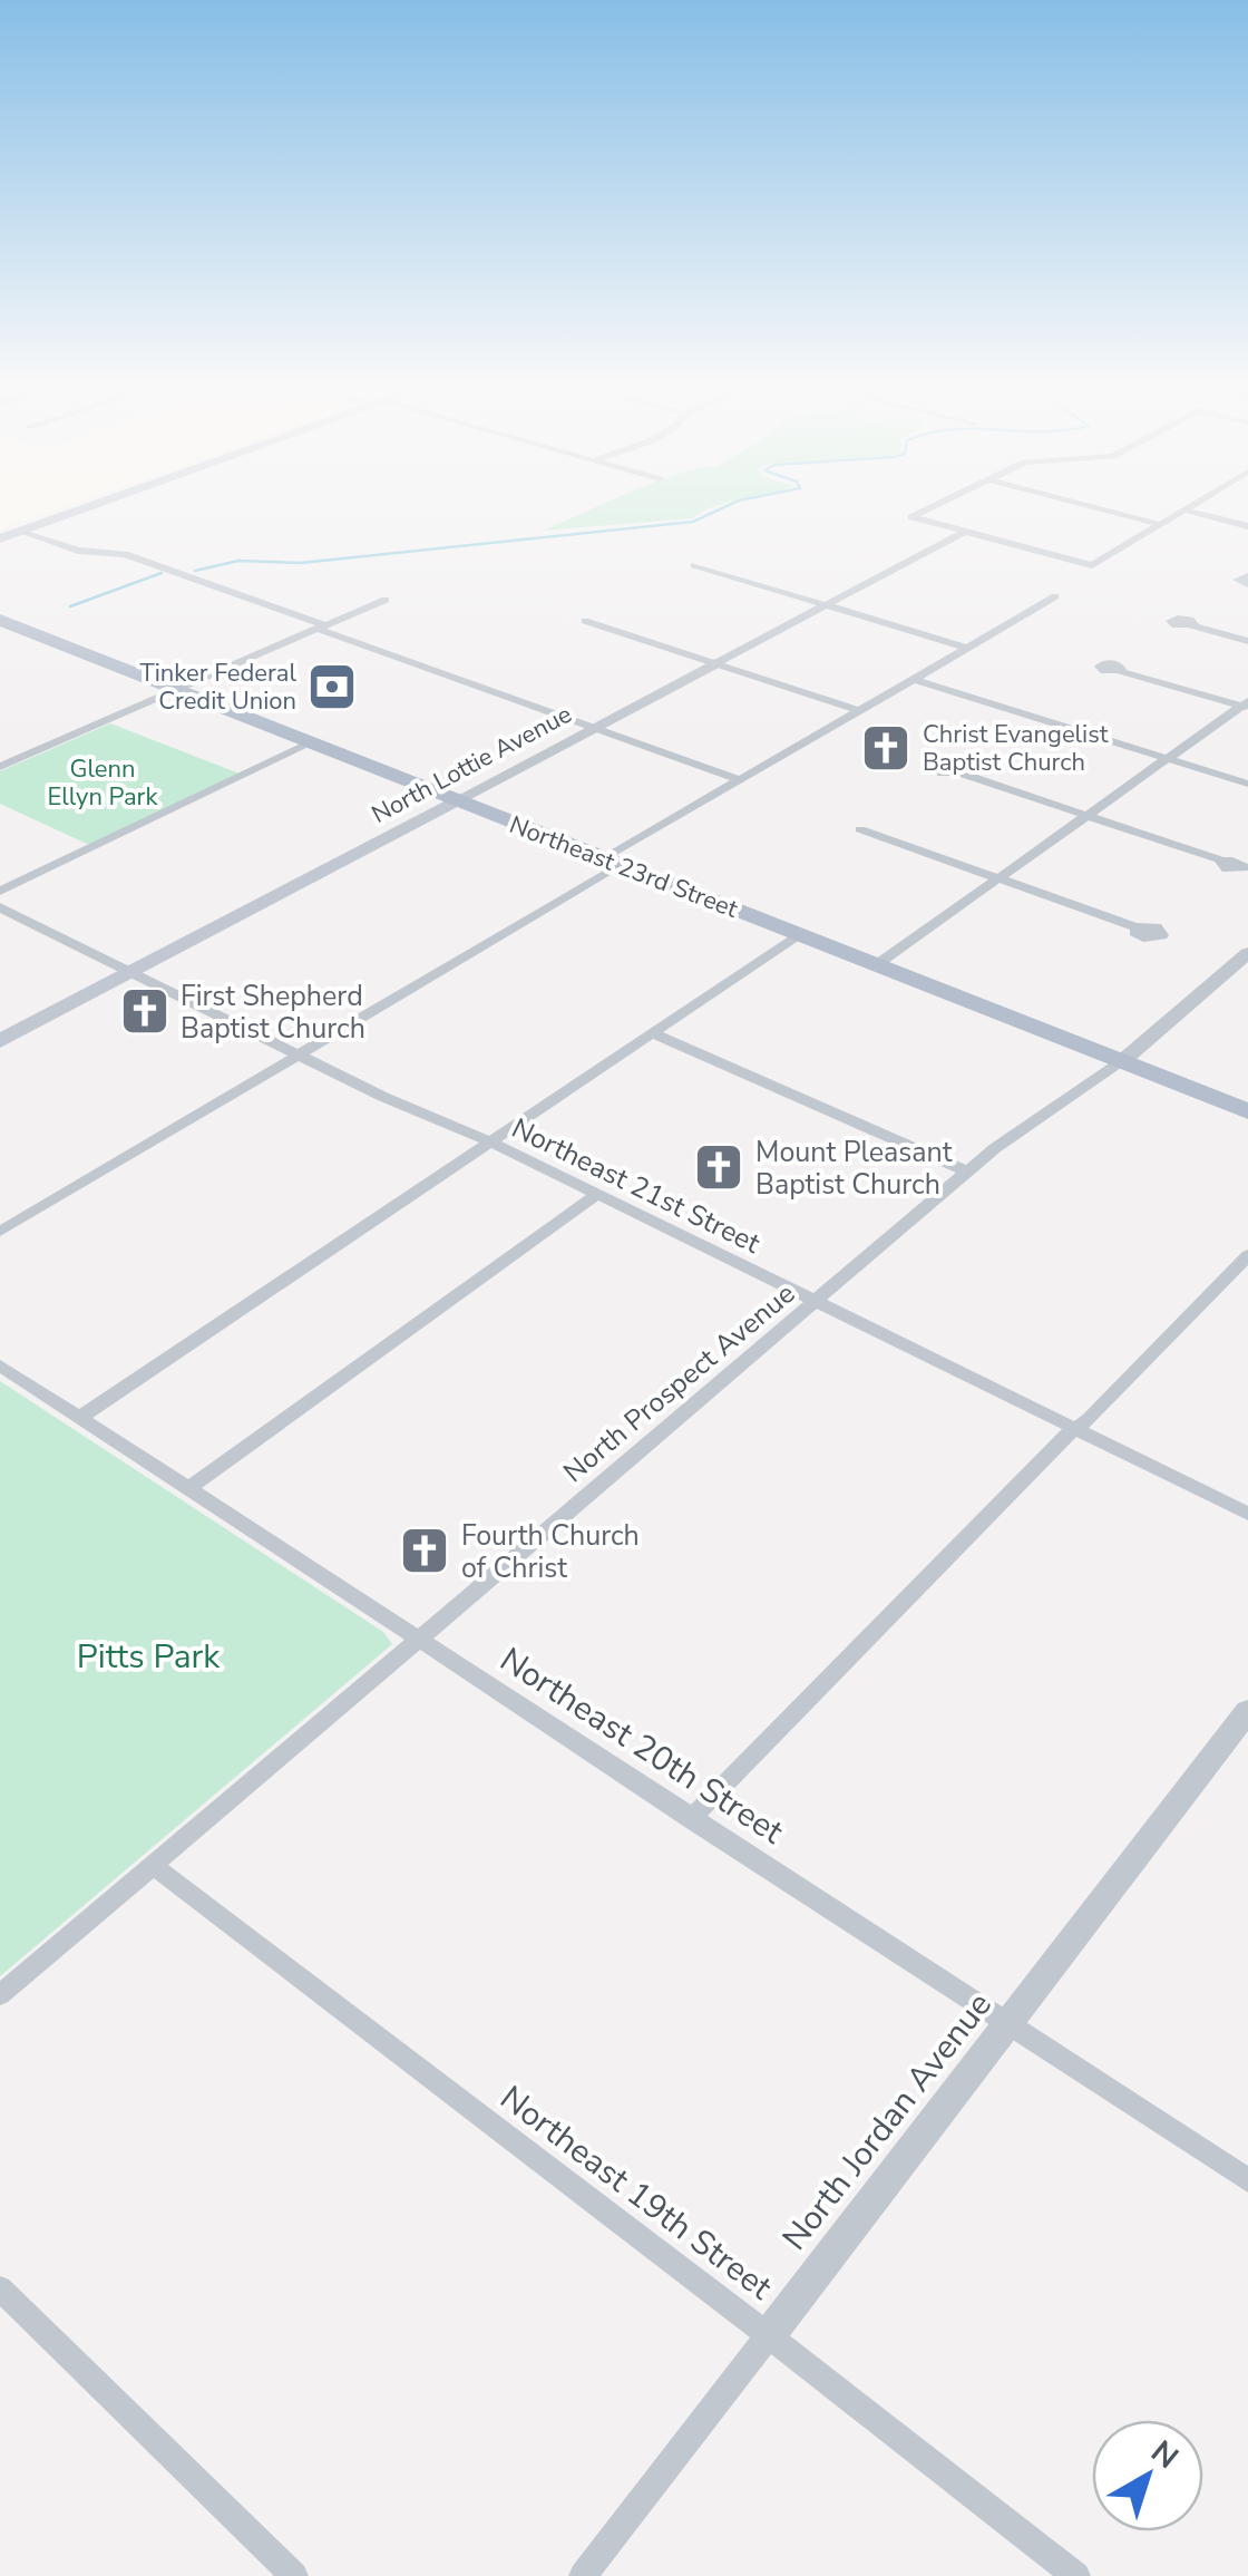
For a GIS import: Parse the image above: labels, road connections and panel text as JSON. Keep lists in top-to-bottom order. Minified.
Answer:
{"streets":{"main road":["North Lottie Avenue","Northeast 23rd Street"],"street":["Northeast 21st Street","North Prospect Avenue","Northeast 20th Street","North Jordan Avenue","Northeast 19th Street"]},"crossings":[["North Lottie Avenue","Northeast 23rd Street"],["North Lottie Avenue","Northeast 21st Street"],["Northeast 23rd Street","North Prospect Avenue"],["Northeast 21st Street","North Prospect Avenue"],["North Prospect Avenue","Northeast 20th Street"],["North Prospect Avenue","Northeast 19th Street"],["Northeast 20th Street","North Jordan Avenue"],["North Jordan Avenue","Northeast 19th Street"]],"parks":["Glenn Ellyn Park","Pitts Park"],"places":{"bank":["Tinker Federal Credit Union"],"church":["Christ Evangelist Baptist Church","First Shepherd Baptist Church","Mount Pleasant Baptist Church","Fourth Church of Christ"]},"north":"top right"}
